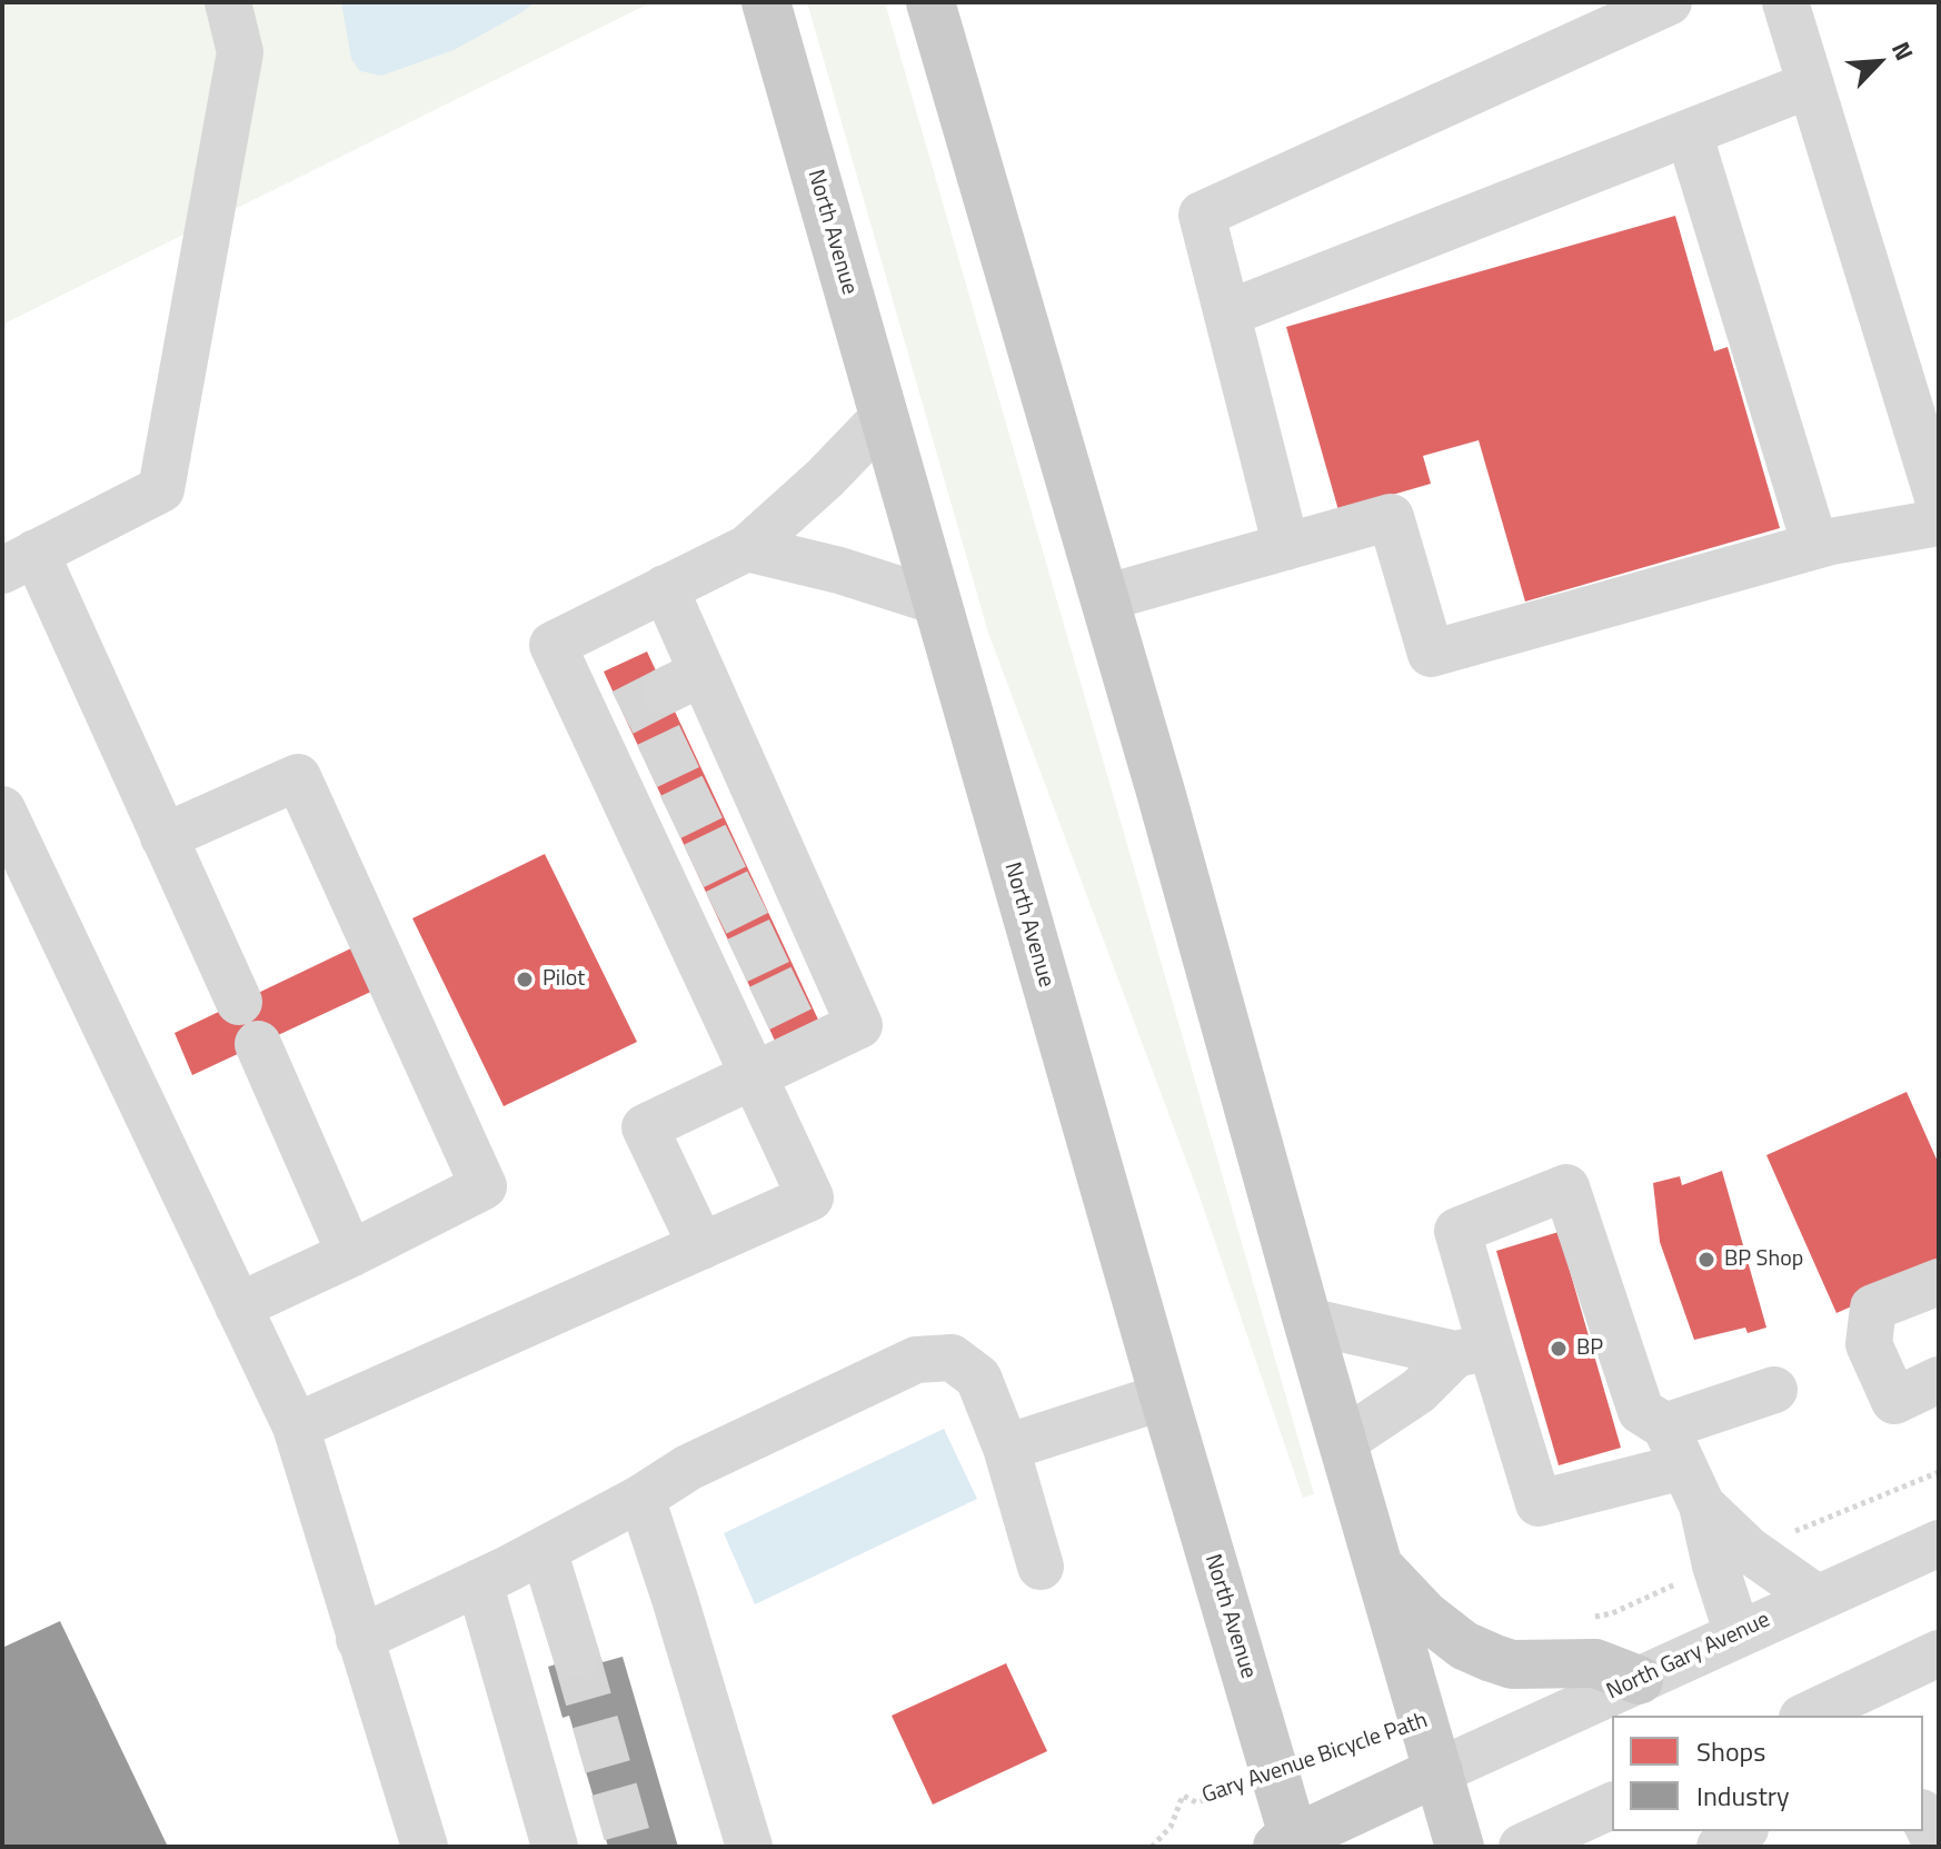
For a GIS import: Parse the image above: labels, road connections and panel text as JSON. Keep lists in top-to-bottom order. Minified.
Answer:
{"streets":{"main road":["North Avenue"],"street":["North Gary Avenue"],"path":["Gary Avenue Bicycle Path"]},"crossings":[["North Avenue","Gary Avenue Bicycle Path"]],"places":["Pilot","BP Shop","BP"],"legend":["Shops","Industry"],"north":"top right"}
